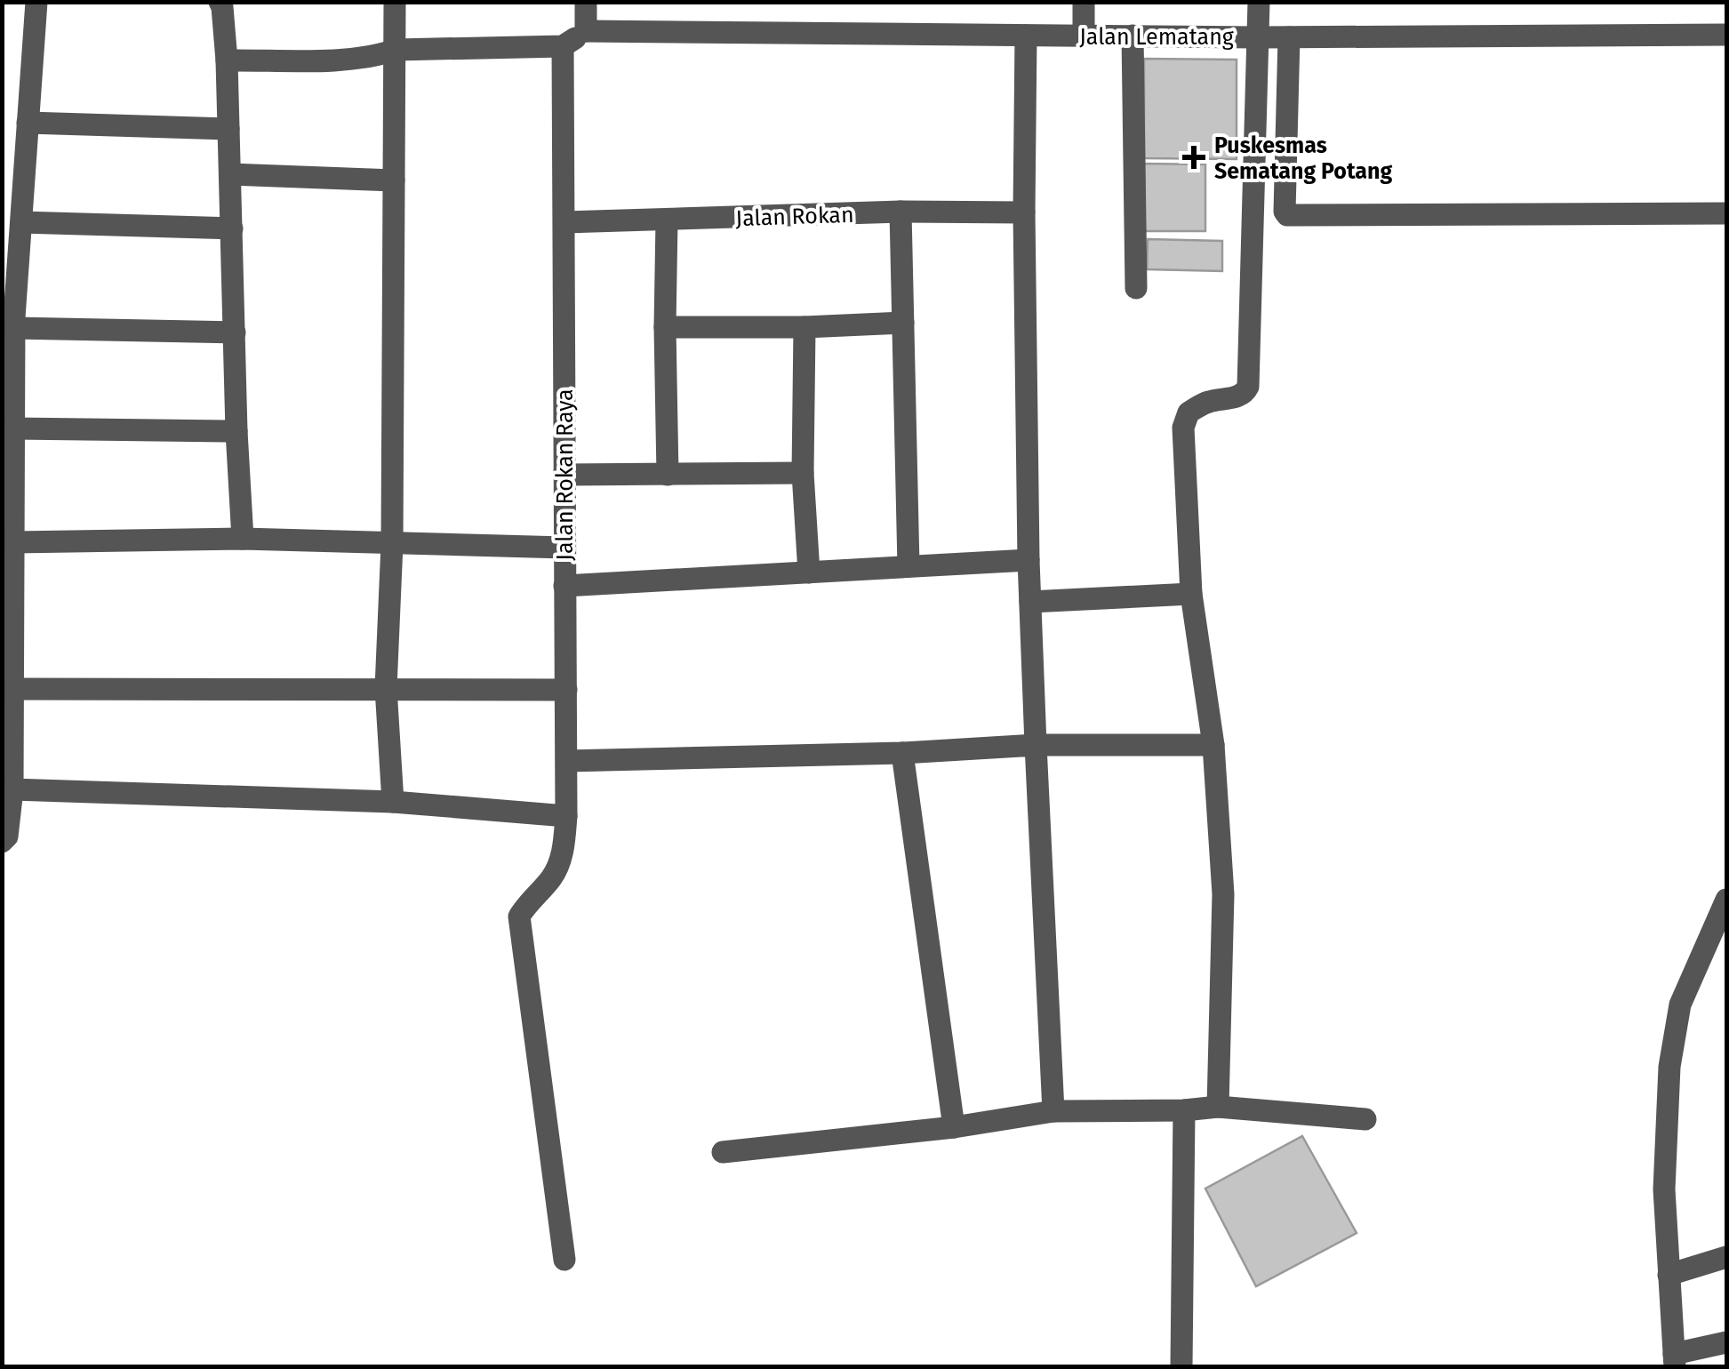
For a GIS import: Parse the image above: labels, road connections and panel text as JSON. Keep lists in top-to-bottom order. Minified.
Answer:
{"streets":{"street":["Jalan Lematang","Jalan Rokan","Jalan Rokan Raya"]},"crossings":[["Jalan Rokan","Jalan Rokan Raya"]],"places":{"health":["Puskesmas Sematang Potang"]}}
